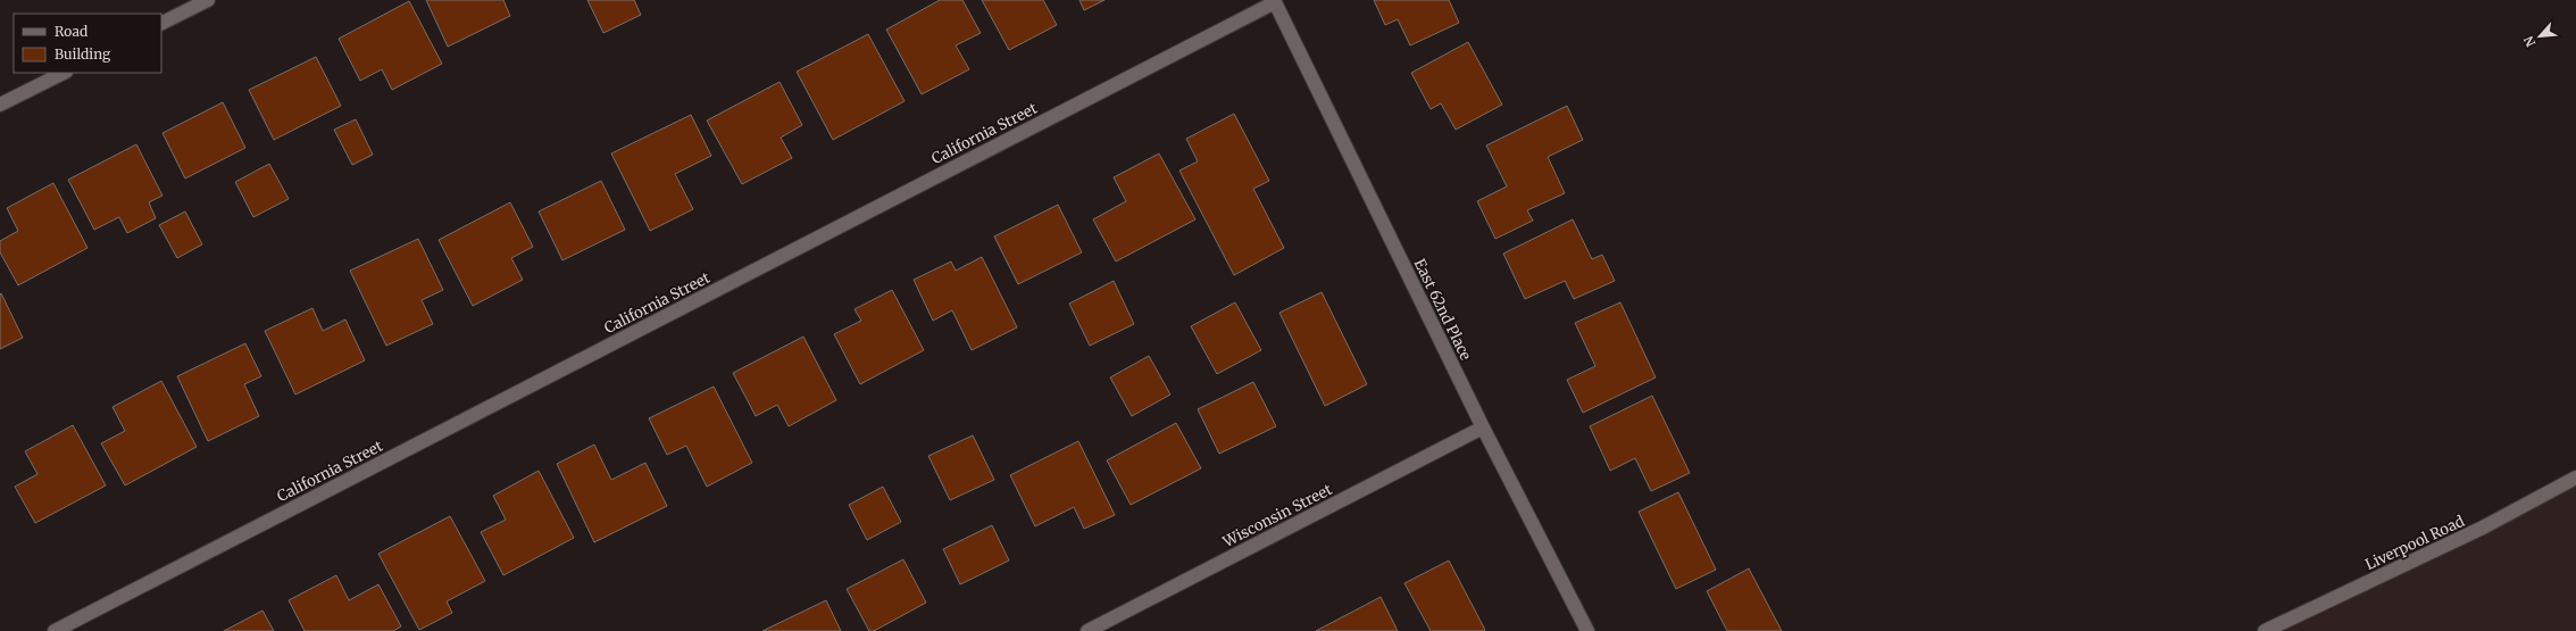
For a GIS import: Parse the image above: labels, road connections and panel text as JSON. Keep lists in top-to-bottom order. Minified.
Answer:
{"streets":{"street":["California Street","East 62nd Place","Wisconsin Street","Liverpool Road"]},"crossings":[["California Street","East 62nd Place"],["East 62nd Place","Wisconsin Street"]],"legend":["Road","Building"],"north":"bottom left"}
